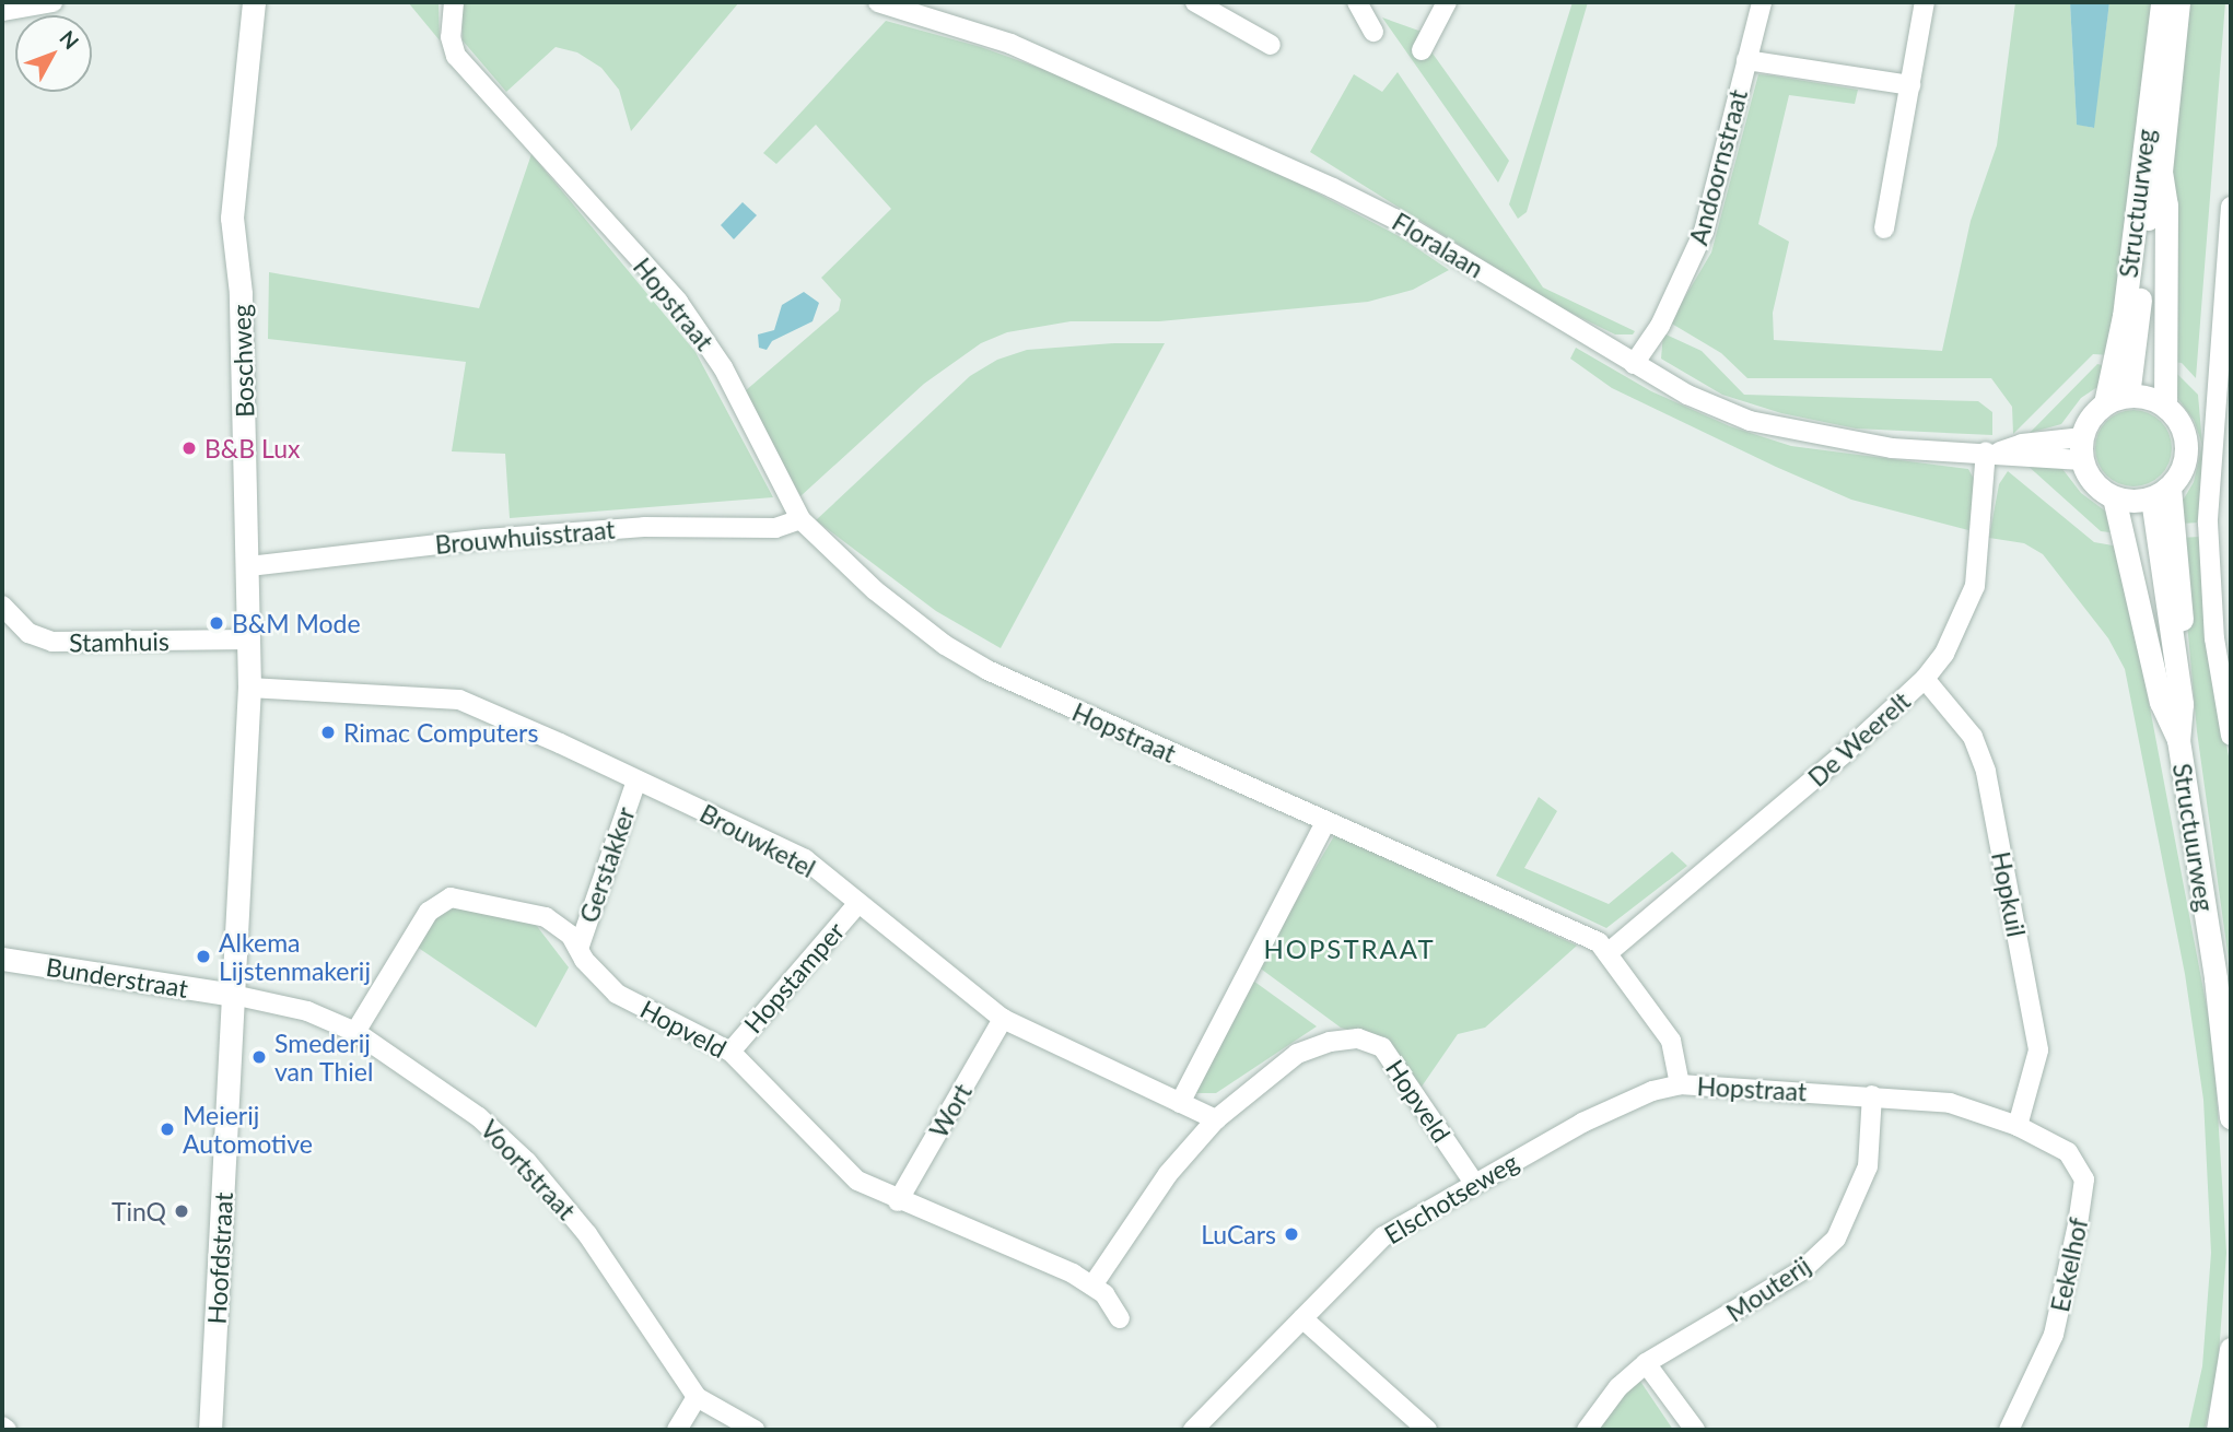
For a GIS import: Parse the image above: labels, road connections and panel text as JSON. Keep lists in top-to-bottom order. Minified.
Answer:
{"streets":{"main road":["Structuurweg","Boschweg","Bunderstraat","Hoofdstraat"],"street":["Andoornstraat","Floralaan","Hopstraat","Brouwhuisstraat","Stamhuis","De Weerelt","Brouwketel","Gerstakker","Hopkuil","Hopstamper","Hopveld","Wort","Voortstraat","Elschotseweg","Eekelhof","Mouterij"]},"crossings":[["Andoornstraat","Floralaan"],["Structuurweg","Floralaan"],["Floralaan","De Weerelt"],["Hopstraat","Brouwhuisstraat"],["Hopstraat","De Weerelt"],["Hopstraat","Hopkuil"],["Hopstraat","Elschotseweg"],["Hopstraat","Eekelhof"],["Hopstraat","Mouterij"],["Boschweg","Brouwhuisstraat"],["Boschweg","Stamhuis"],["Boschweg","Brouwketel"],["Boschweg","Bunderstraat"],["Boschweg","Voortstraat"],["Boschweg","Hoofdstraat"],["De Weerelt","Hopkuil"],["Brouwketel","Gerstakker"],["Brouwketel","Hopstamper"],["Brouwketel","Hopveld"],["Brouwketel","Wort"],["Gerstakker","Hopveld"],["Hopkuil","Eekelhof"],["Bunderstraat","Voortstraat"],["Bunderstraat","Hoofdstraat"],["Hopstamper","Hopveld"],["Hopveld","Wort"],["Hopveld","Voortstraat"],["Hopveld","Elschotseweg"],["Voortstraat","Hoofdstraat"]],"districts":["HOPSTRAAT"],"places":["B&B Lux","B&M Mode","Rimac Computers","Alkema Lijstenmakerij","Smederij van Thiel","Meierij Automotive","TinQ","LuCars"],"north":"top right"}
